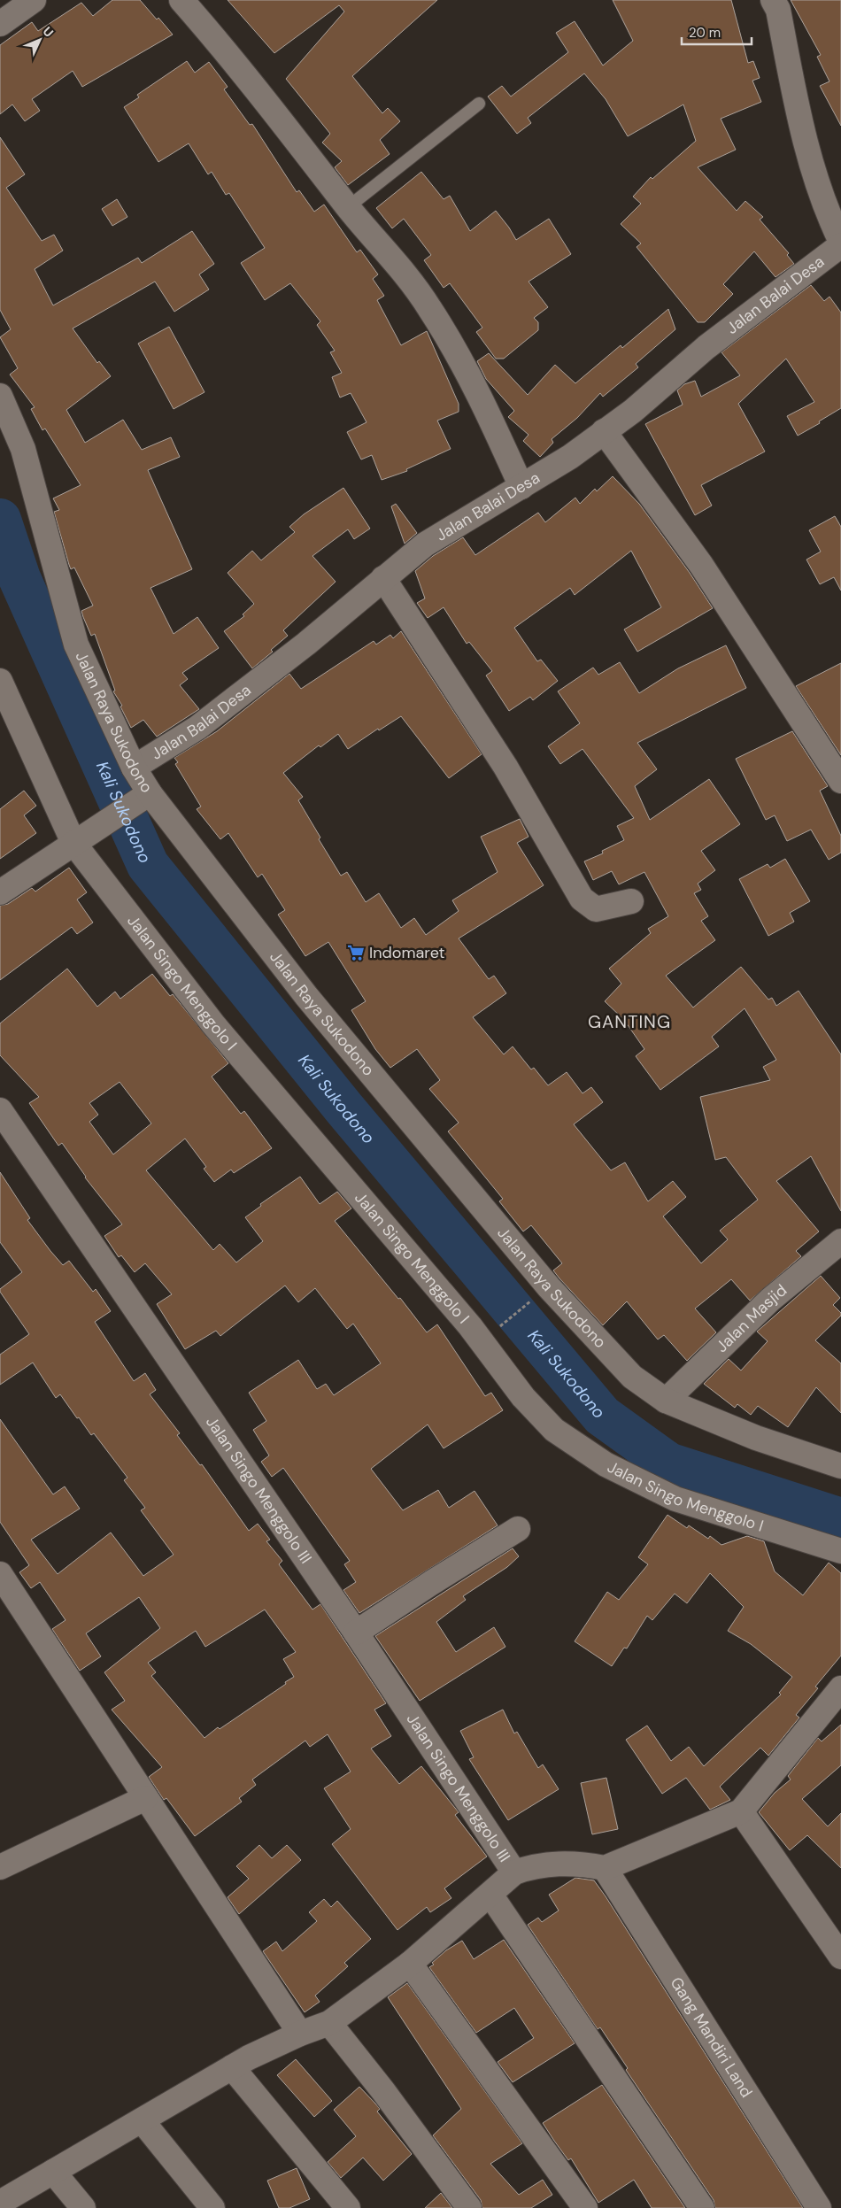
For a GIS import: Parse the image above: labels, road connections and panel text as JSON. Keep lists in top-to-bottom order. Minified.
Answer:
{"streets":{"street":["Jalan Balai Desa","Jalan Raya Sukodono","Jalan Singo Menggolo I","Jalan Masjid","Jalan Singo Menggolo III","Gang Mandiri Land"]},"crossings":[["Jalan Balai Desa","Jalan Raya Sukodono"],["Jalan Raya Sukodono","Jalan Masjid"]],"districts":["GANTING"],"water":["Kali Sukodono"],"places":{"supermarket":["Indomaret"]},"scale_bar":"20 m","north":"top right"}
